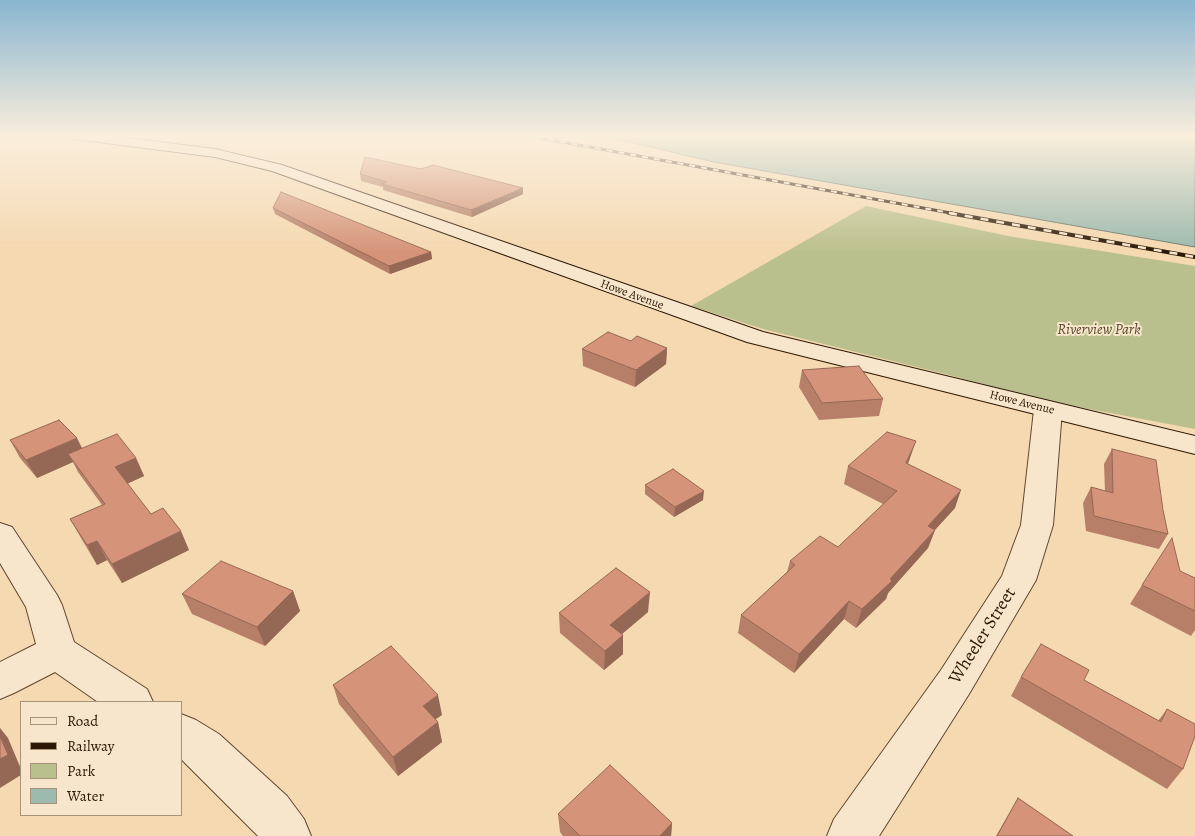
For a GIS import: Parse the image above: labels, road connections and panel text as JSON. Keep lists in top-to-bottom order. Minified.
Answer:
{"streets":{"main road":["Howe Avenue","Wheeler Street"]},"crossings":[["Howe Avenue","Wheeler Street"]],"parks":["Riverview Park"],"legend":["Road","Railway","Park","Water"]}
